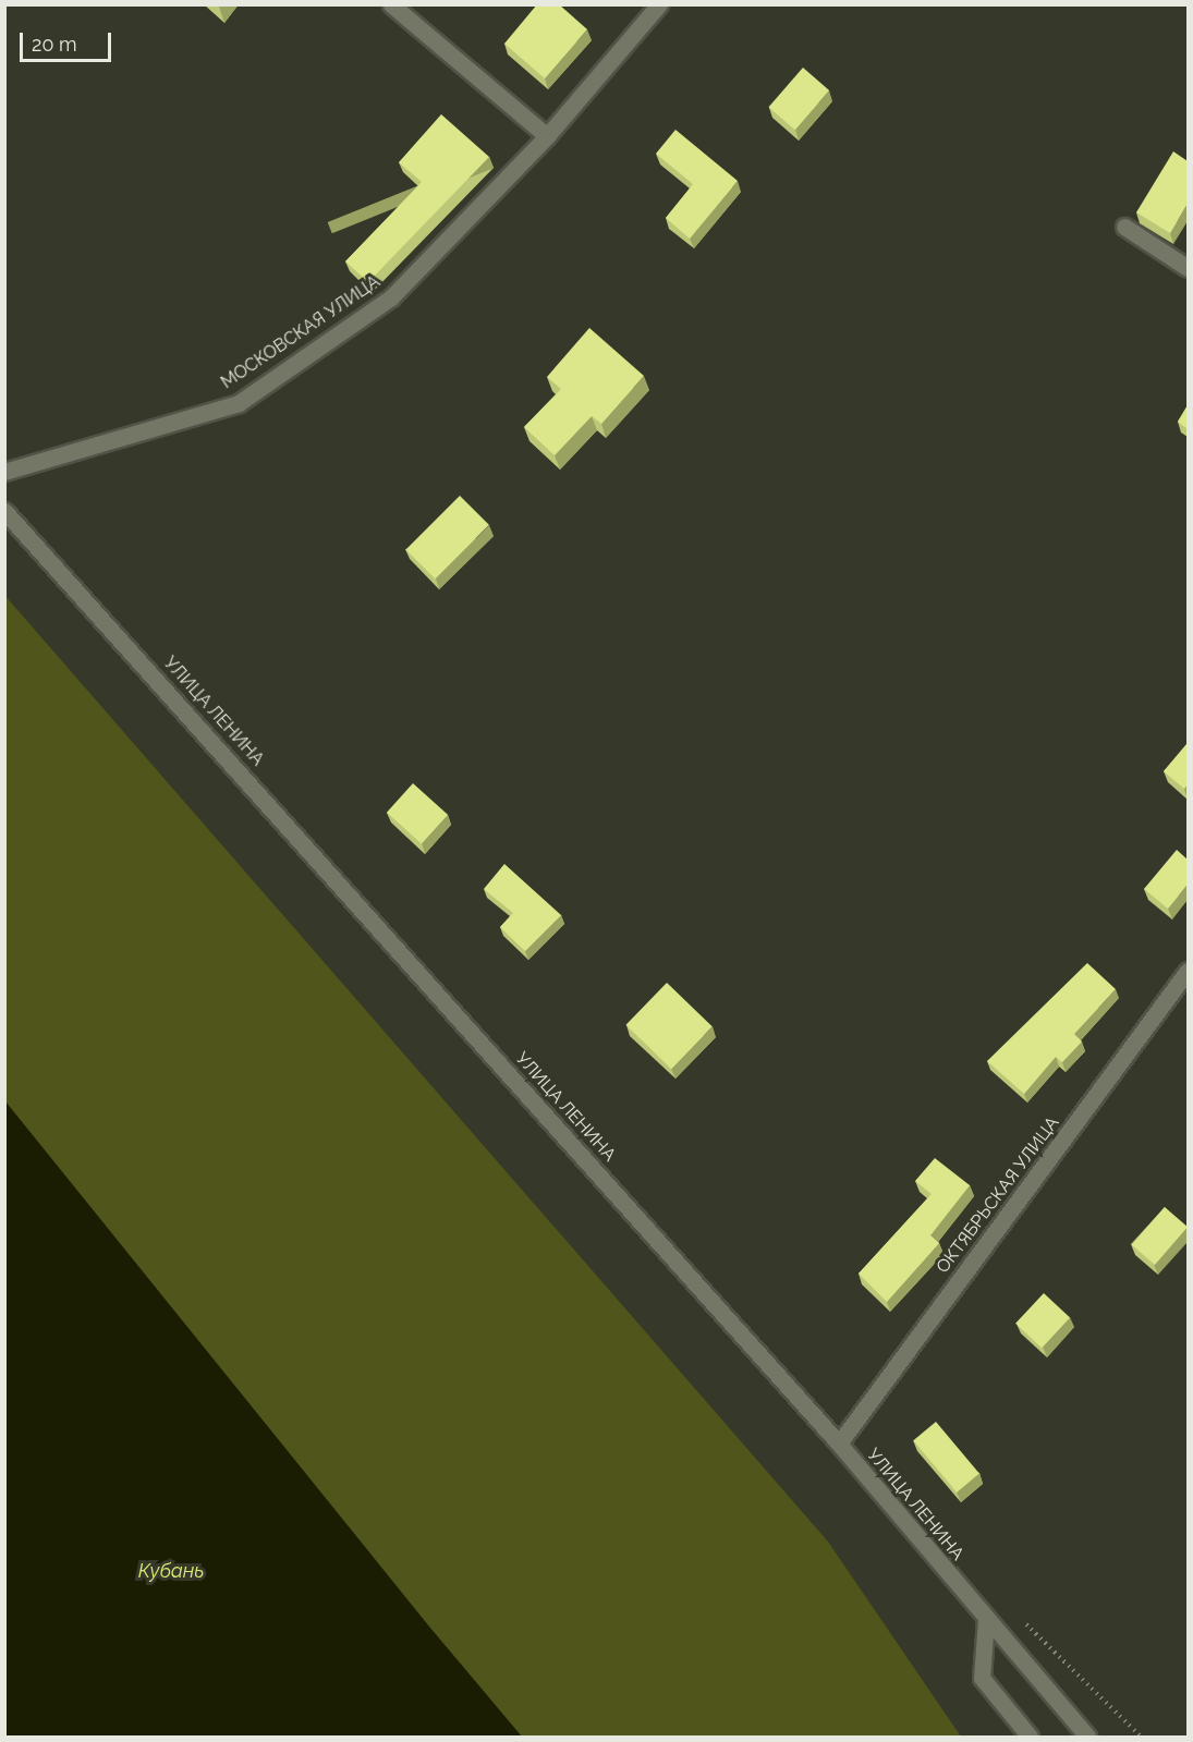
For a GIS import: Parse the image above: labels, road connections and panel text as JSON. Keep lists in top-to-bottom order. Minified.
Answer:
{"streets":{"street":["МОСКОВСКАЯ УЛИЦА","УЛИЦА ЛЕНИНА","ОКТЯБРЬСКАЯ УЛИЦА"]},"crossings":[["УЛИЦА ЛЕНИНА","ОКТЯБРЬСКАЯ УЛИЦА"]],"water":["Кубань"],"scale_bar":"20 m"}
